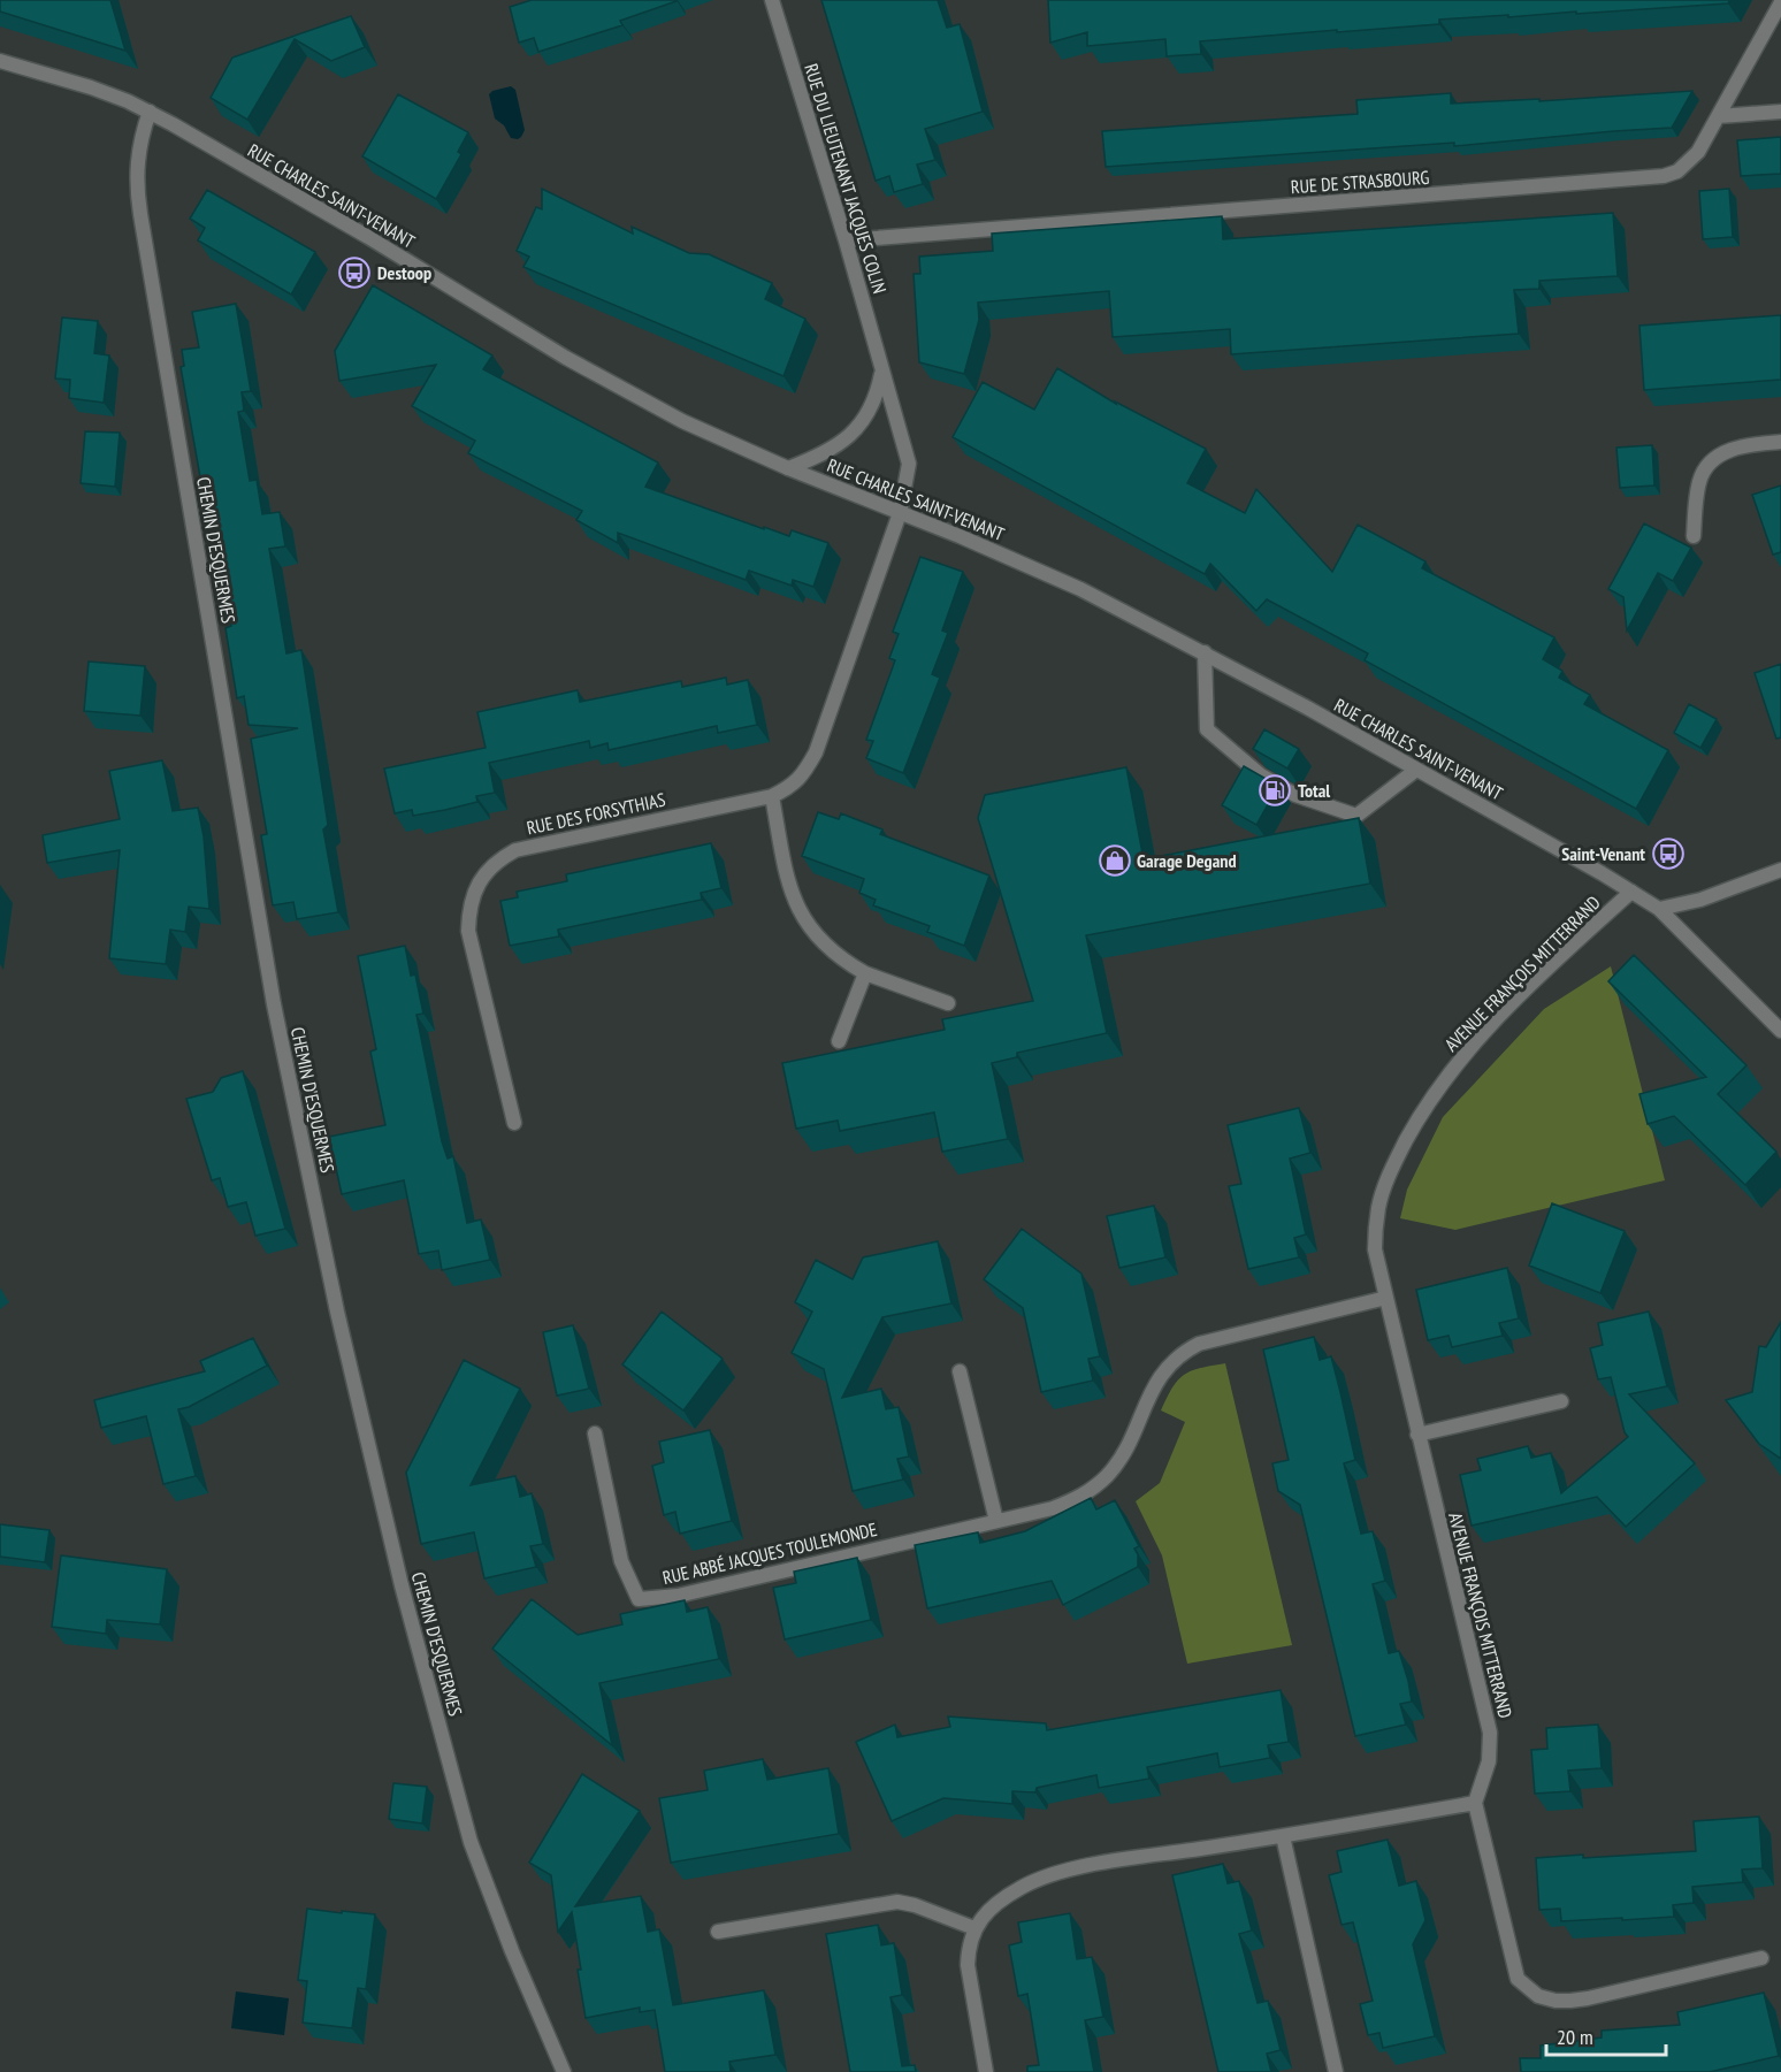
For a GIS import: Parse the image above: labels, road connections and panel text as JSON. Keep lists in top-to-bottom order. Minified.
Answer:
{"streets":{"street":["RUE DU LIEUTENANT JACQUES COLIN","RUE DE STRASBOURG","RUE CHARLES SAINT-VENANT","CHEMIN D'ESQUERMES","RUE DES FORSYTHIAS","AVENUE FRANÇOIS MITTERRAND","RUE ABBÉ JACQUES TOULEMONDE"]},"crossings":[["RUE DU LIEUTENANT JACQUES COLIN","RUE DE STRASBOURG"],["RUE DU LIEUTENANT JACQUES COLIN","RUE CHARLES SAINT-VENANT"],["RUE DU LIEUTENANT JACQUES COLIN","RUE DES FORSYTHIAS"],["RUE CHARLES SAINT-VENANT","CHEMIN D'ESQUERMES"],["RUE CHARLES SAINT-VENANT","RUE DES FORSYTHIAS"],["RUE CHARLES SAINT-VENANT","AVENUE FRANÇOIS MITTERRAND"],["AVENUE FRANÇOIS MITTERRAND","RUE ABBÉ JACQUES TOULEMONDE"]],"places":{"bus stop":["Destoop","Saint-Venant"],"fuel station":["Total"],"shop":["Garage Degand"]},"scale_bar":"20 m"}
